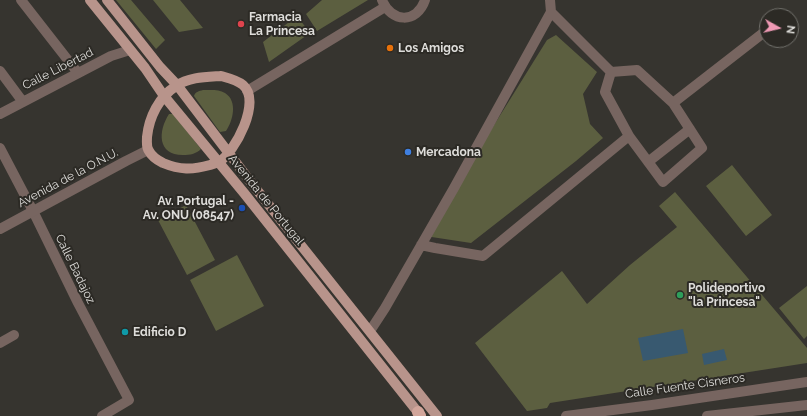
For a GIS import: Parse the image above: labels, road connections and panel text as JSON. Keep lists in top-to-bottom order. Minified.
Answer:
{"streets":{"main road":["Avenida de Portugal"],"street":["Calle Libertad","Avenida de la O.N.U.","Calle Badajoz","Calle Fuente Cisneros"]},"crossings":[["Calle Libertad","Avenida de Portugal"],["Avenida de la O.N.U.","Calle Badajoz"]],"places":["Farmacia La Princesa","Los Amigos","Mercadona","Av. Portugal - Av. ONU (08547)","Polideportivo \"la Princesa\"","Edificio D"],"north":"right"}
